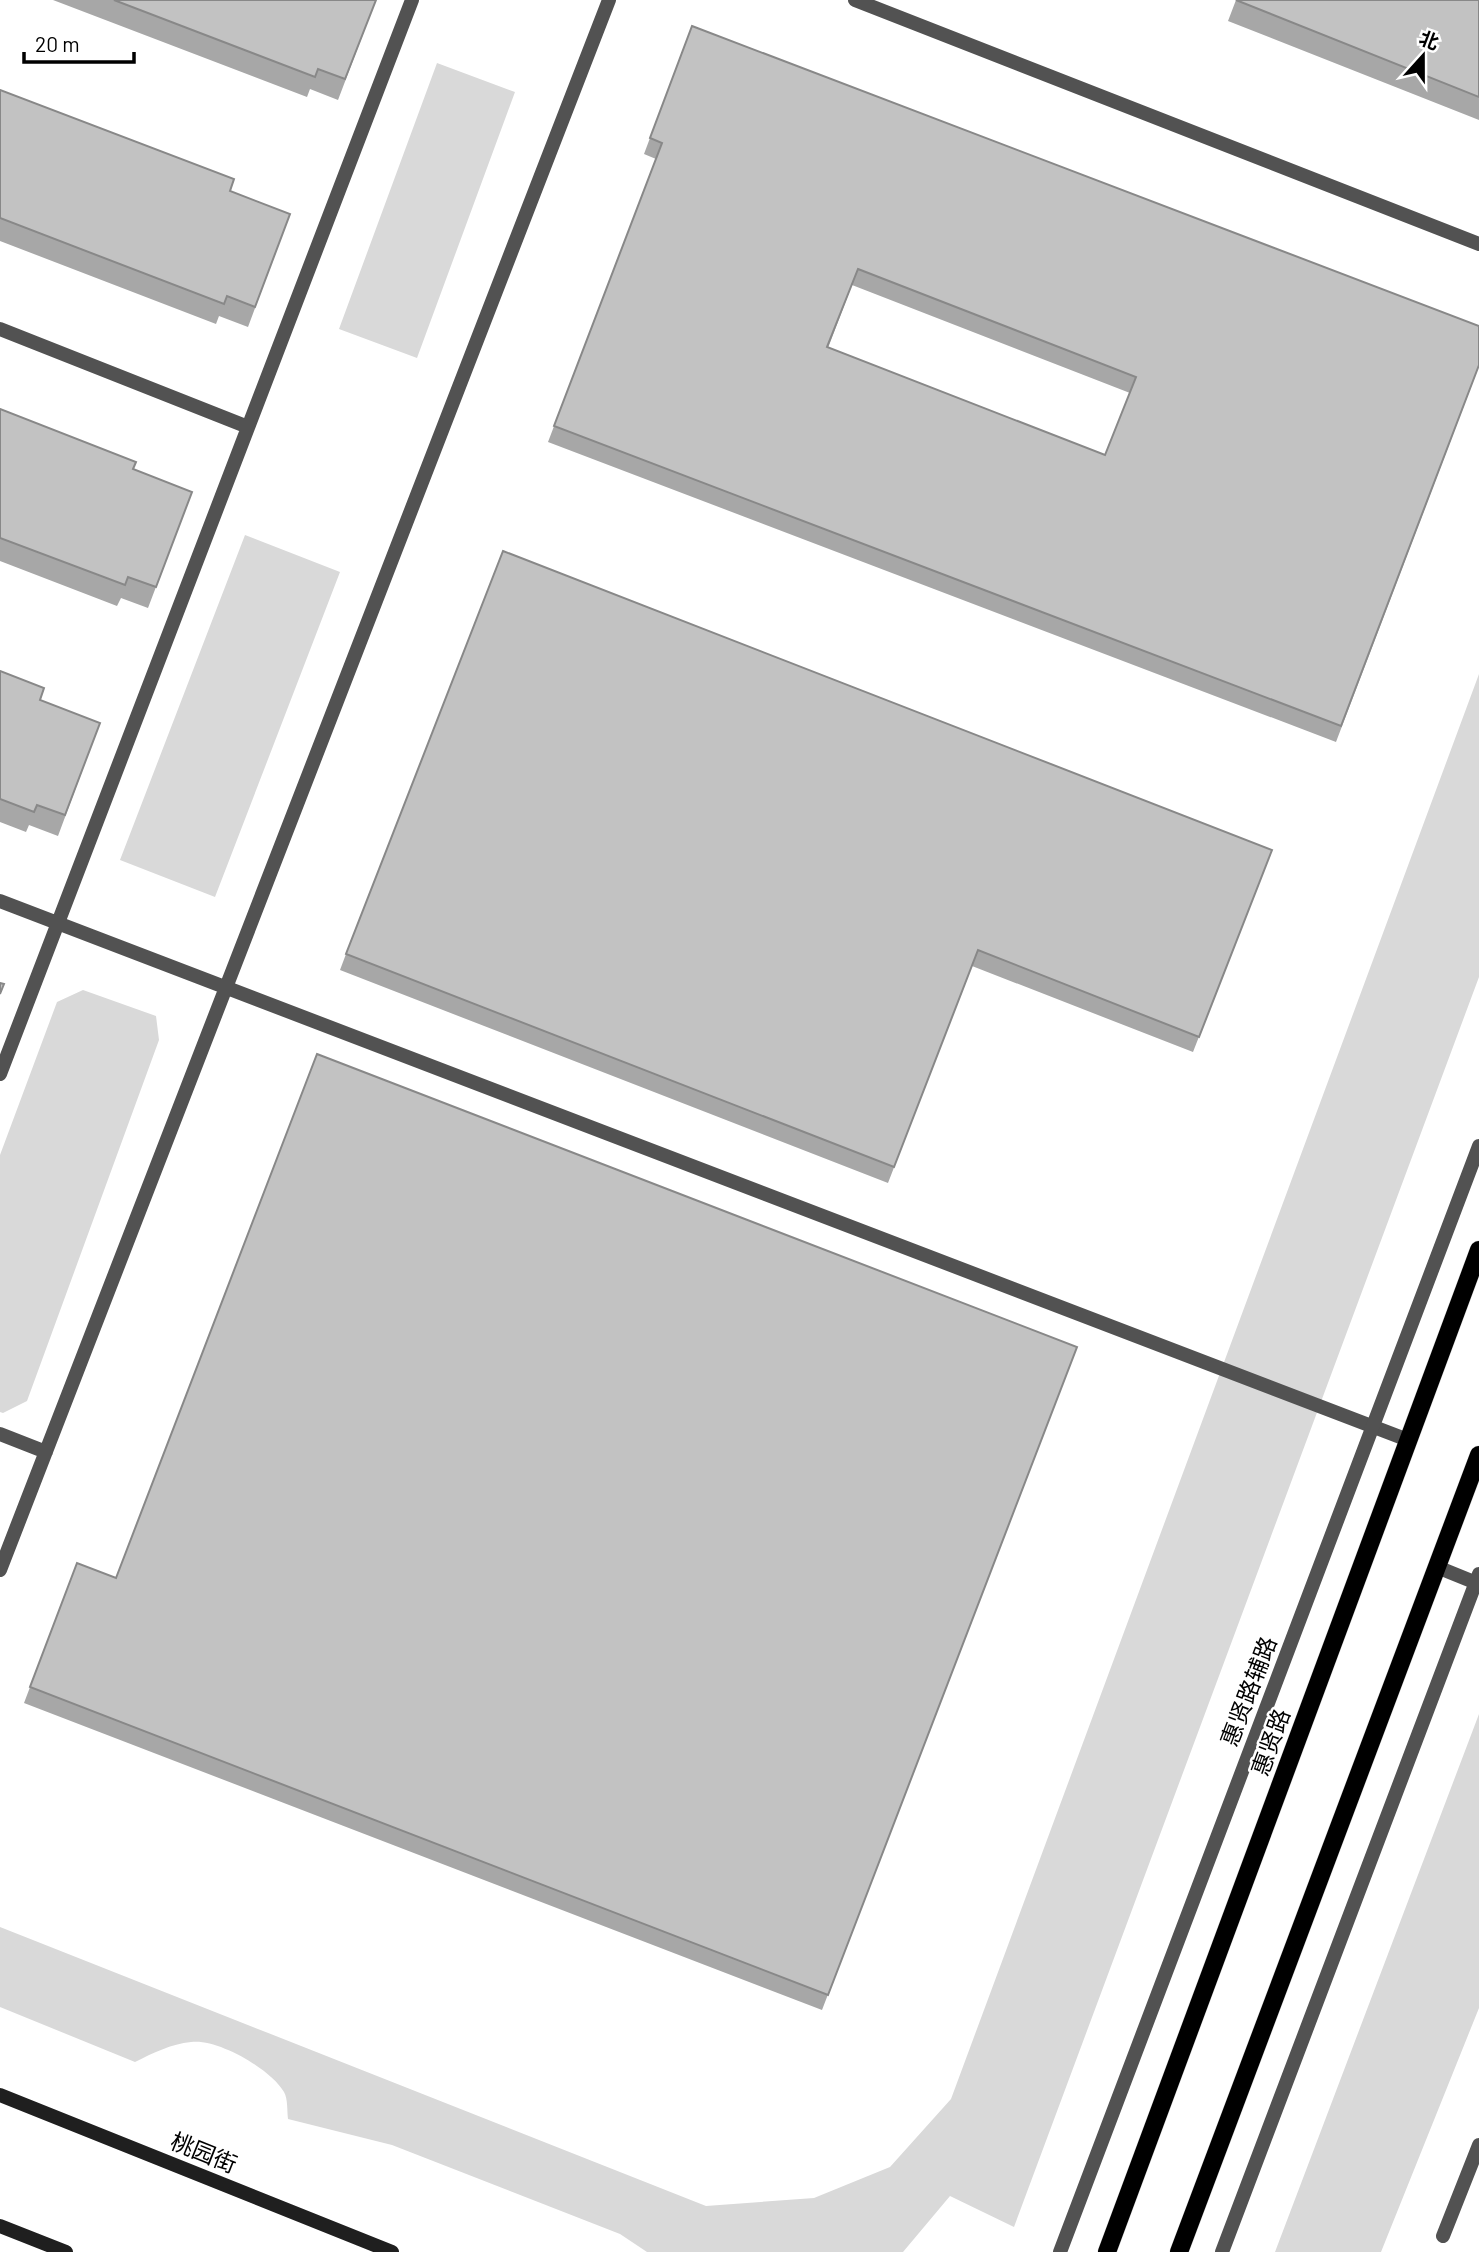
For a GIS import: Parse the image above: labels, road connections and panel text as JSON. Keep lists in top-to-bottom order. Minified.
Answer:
{"streets":{"main road":["惠贤路","桃园街"],"street":["惠贤路辅路"]},"scale_bar":"20 m","north":"top"}
